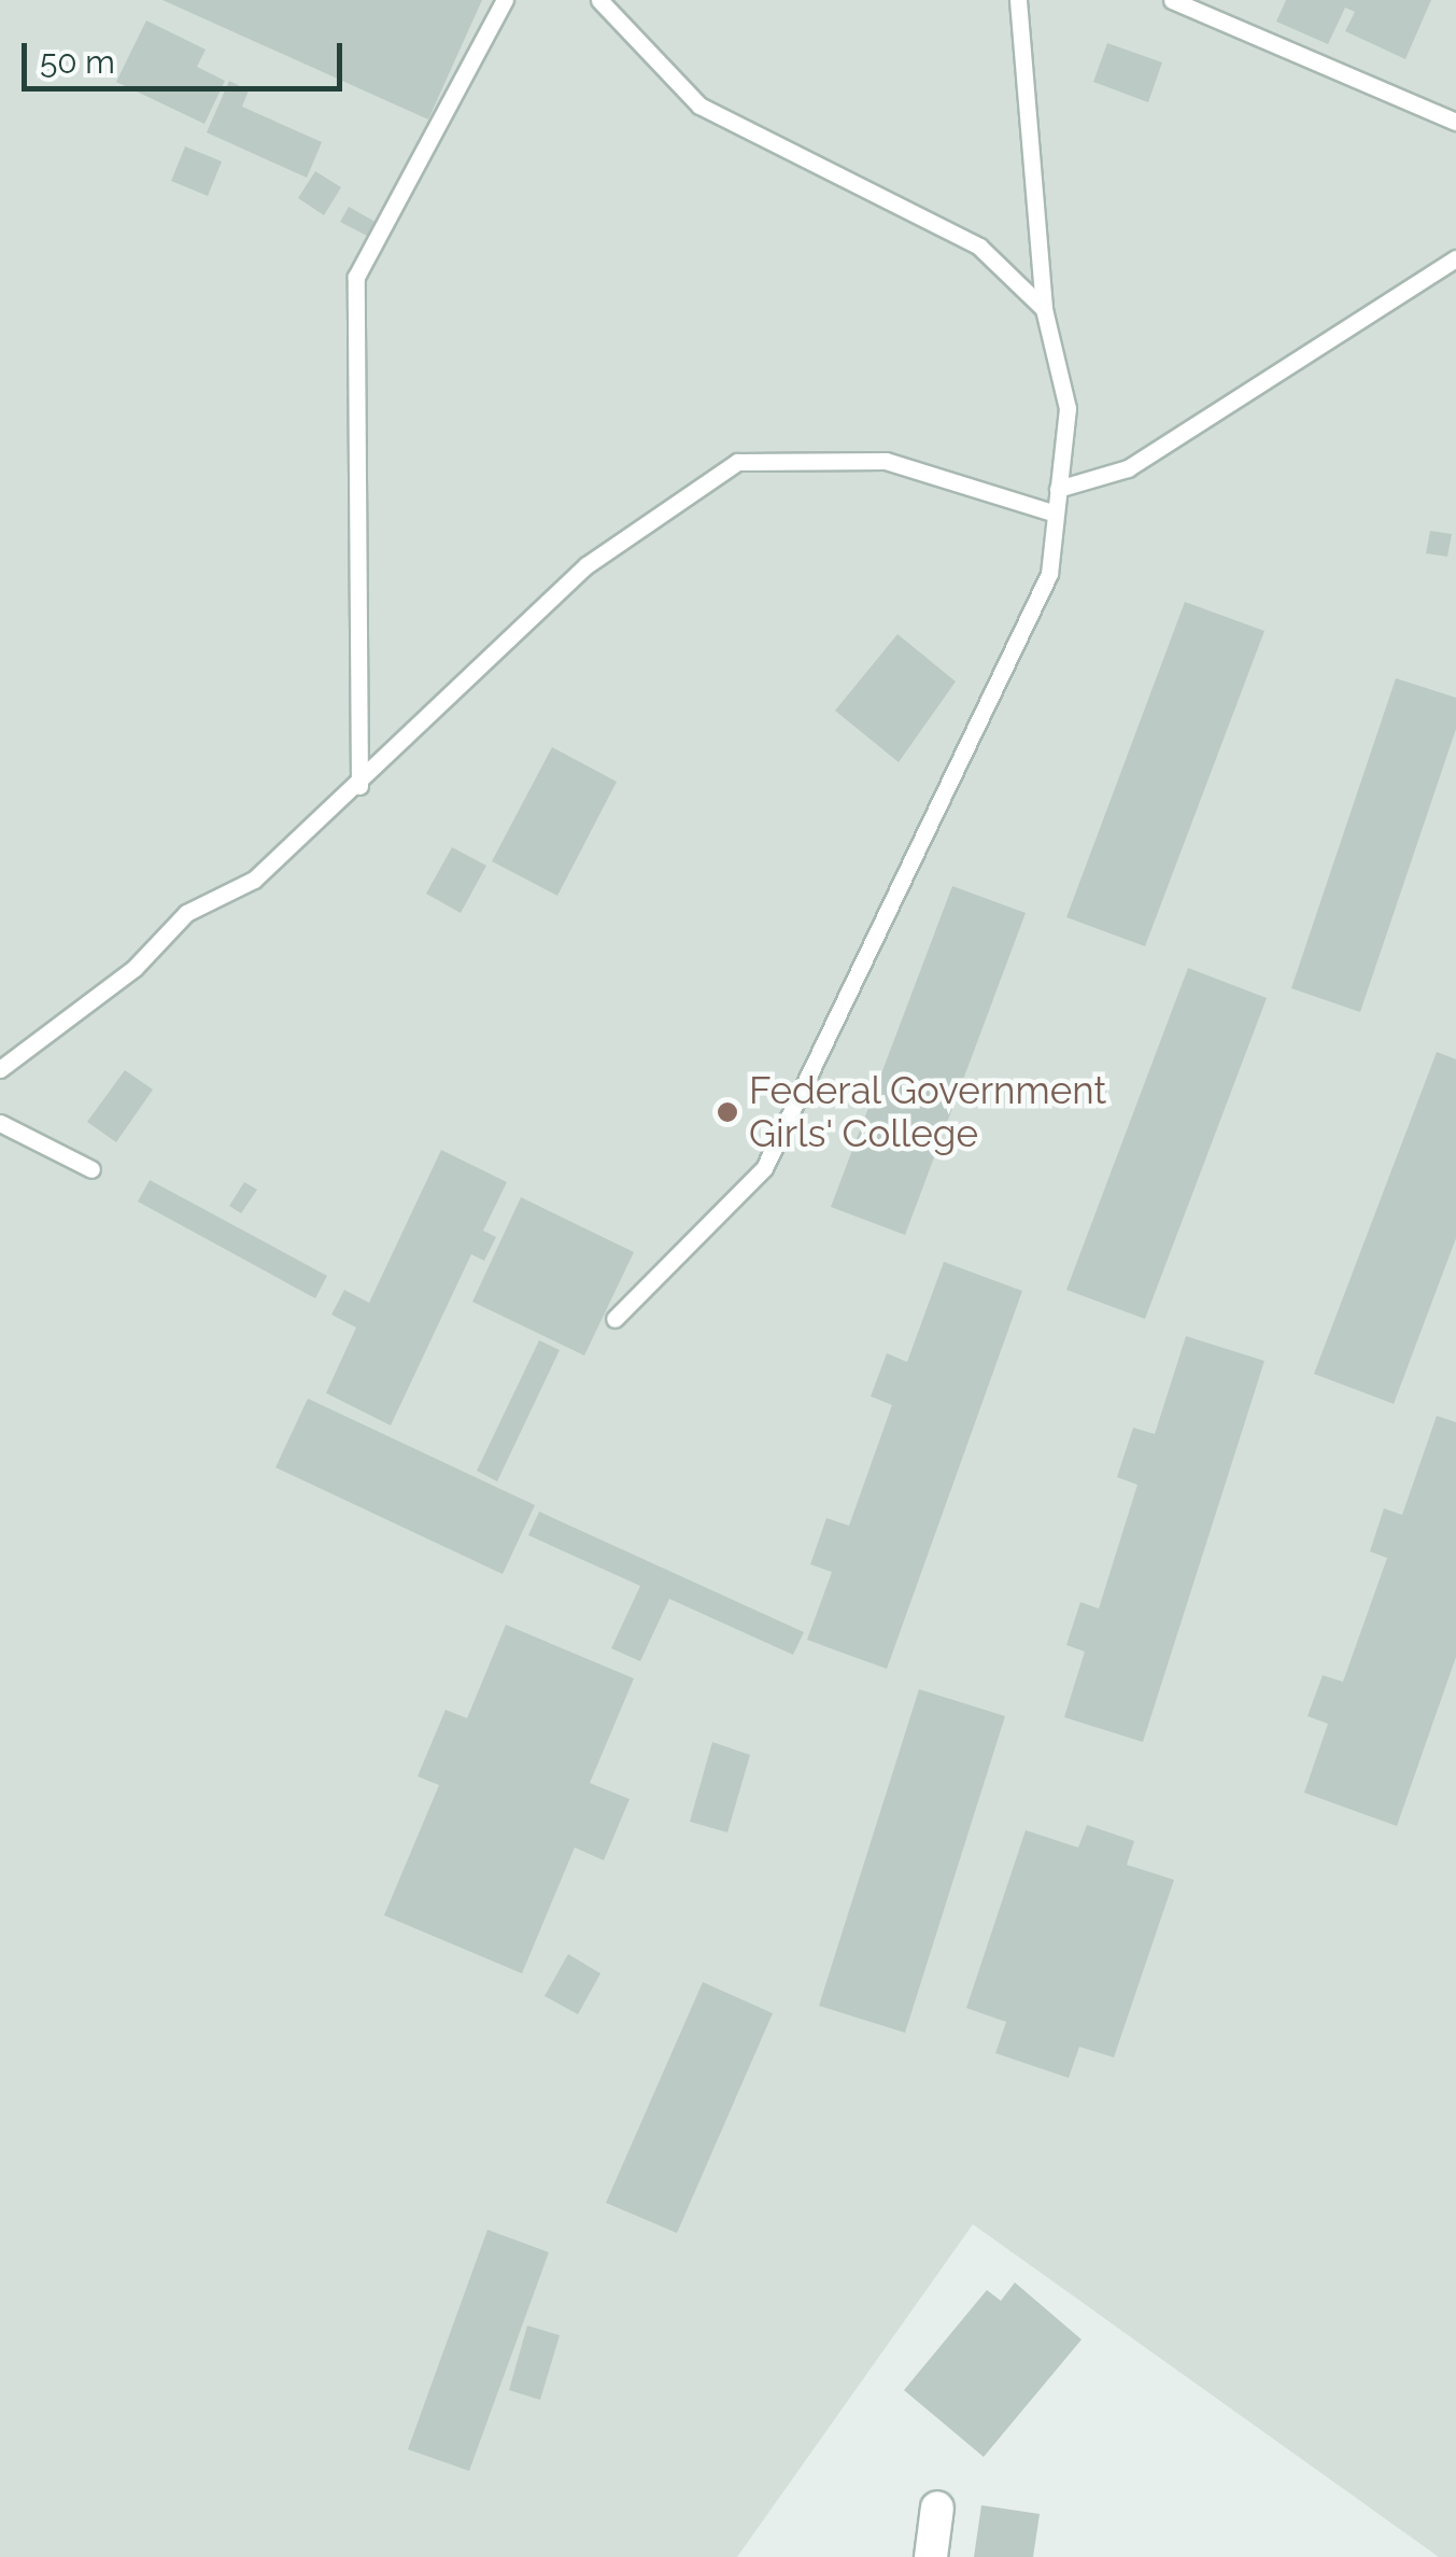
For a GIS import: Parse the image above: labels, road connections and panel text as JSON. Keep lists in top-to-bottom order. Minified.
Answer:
{"places":["Federal Government Girls' College"],"scale_bar":"50 m"}
